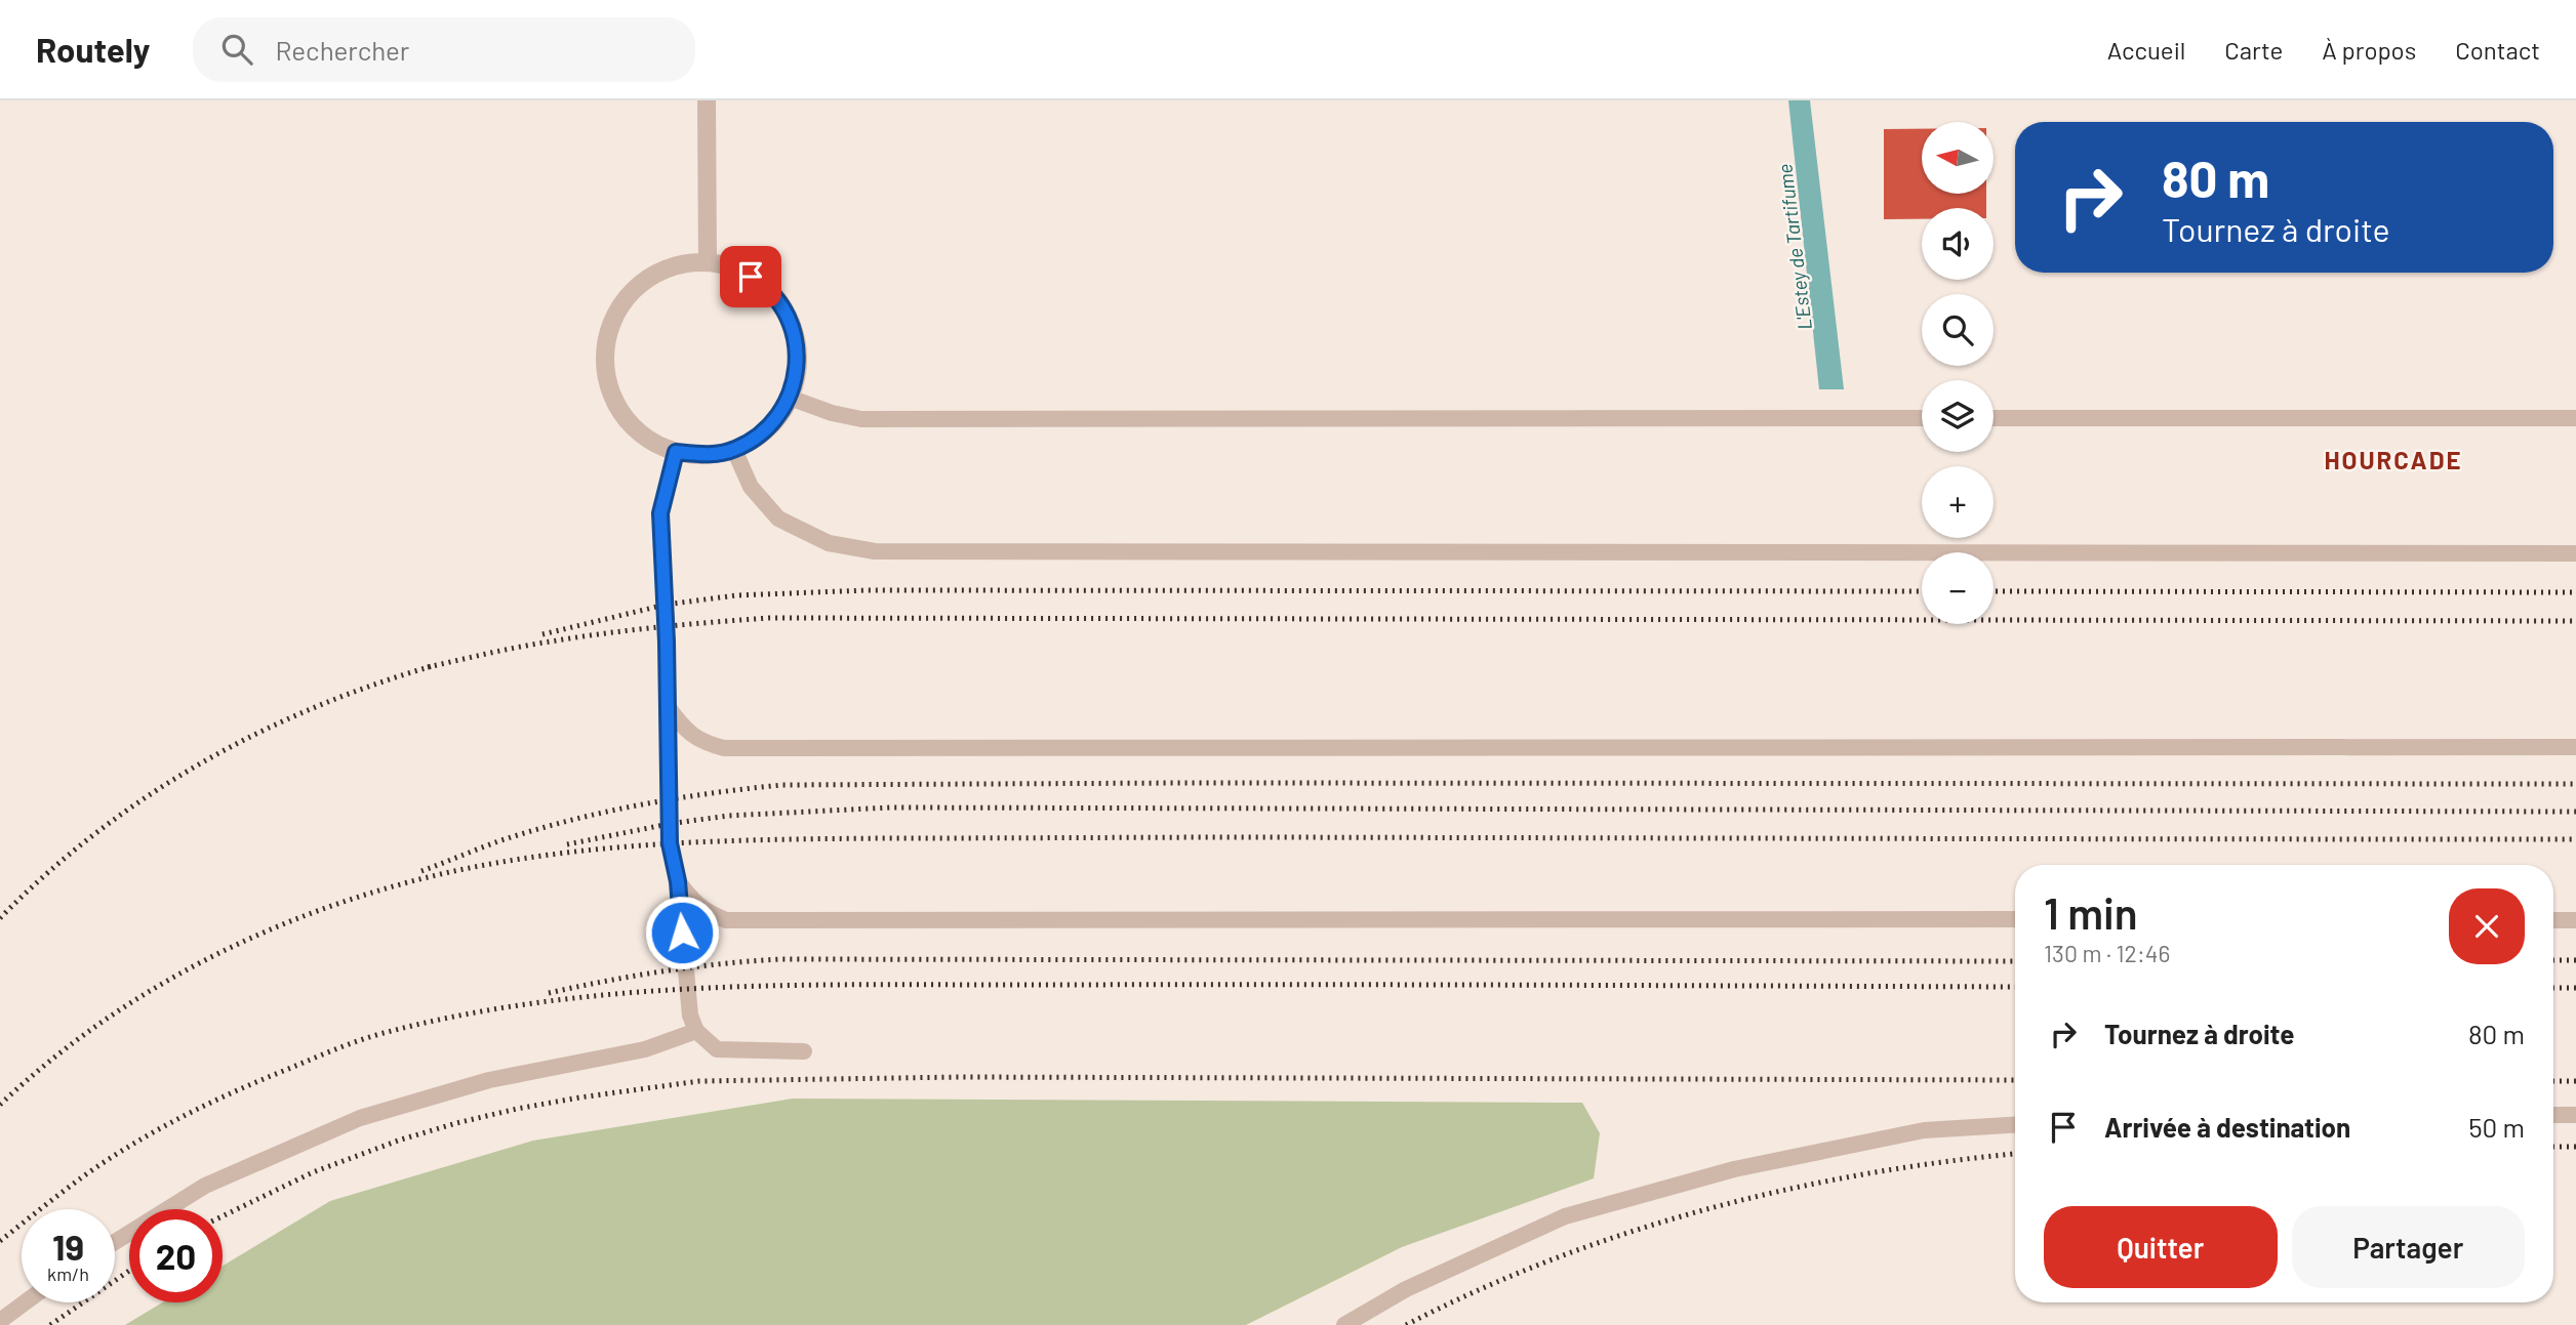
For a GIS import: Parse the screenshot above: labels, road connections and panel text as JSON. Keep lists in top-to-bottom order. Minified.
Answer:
{"districts":["HOURCADE"],"water":["L'Estey de Tartifume"],"north":"left","page":{"header":"Routely","search":"Rechercher","nav":["Accueil","Carte","À propos","Contact"],"map_buttons":["+","−"],"turn":["80 m","Tournez à droite"],"heading":["1 min","130 m · 12:46"],"list":[{"name":"Tournez à droite","value":"80 m"},{"name":"Arrivée à destination","value":"50 m"}],"buttons":["Quitter","Partager"],"speed":"19 km/h","limit":"20"}}
